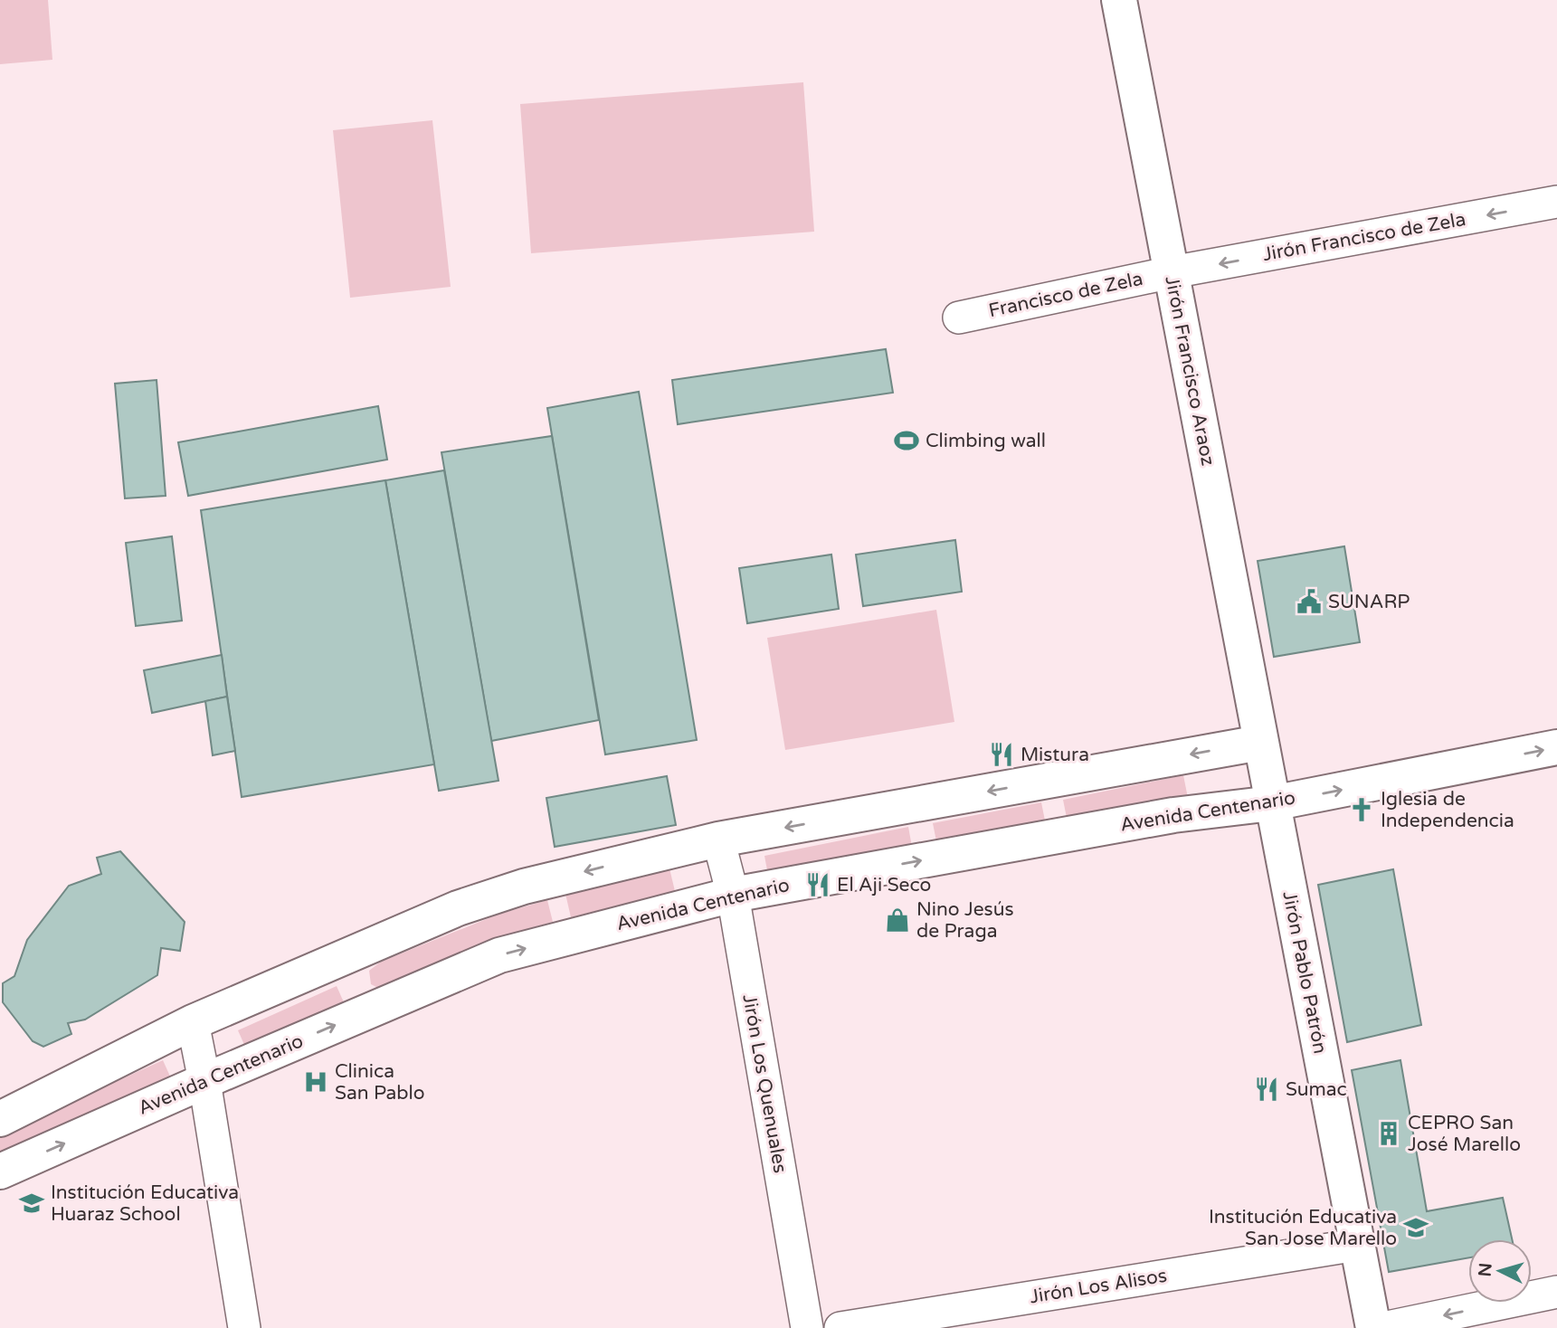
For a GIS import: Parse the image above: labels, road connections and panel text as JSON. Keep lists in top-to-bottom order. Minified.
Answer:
{"streets":{"main road":["Jirón Francisco Araoz","Avenida Centenario","Jirón Pablo Patrón"],"street":["Jirón Francisco de Zela","Francisco de Zela","Jirón Los Quenuales","Jirón Los Alisos"]},"crossings":[["Jirón Francisco de Zela","Francisco de Zela"],["Jirón Francisco de Zela","Jirón Francisco Araoz"],["Francisco de Zela","Jirón Francisco Araoz"],["Jirón Francisco Araoz","Avenida Centenario"],["Jirón Francisco Araoz","Jirón Pablo Patrón"],["Avenida Centenario","Jirón Pablo Patrón"],["Avenida Centenario","Jirón Los Quenuales"],["Jirón Pablo Patrón","Jirón Los Alisos"]],"one_way":["Jirón Francisco de Zela"],"places":{"sports":["Climbing wall"],"public building":["SUNARP"],"restaurant":["Mistura","El Aji Seco","Sumac"],"church":["Iglesia de Independencia"],"shop":["Nino Jesús de Praga"],"hospital":["Clinica San Pablo"],"building":["CEPRO San José Marello"],"school or university":["Institución Educativa Huaraz School","Institución Educativa San Jose Marello"]},"north":"left"}
